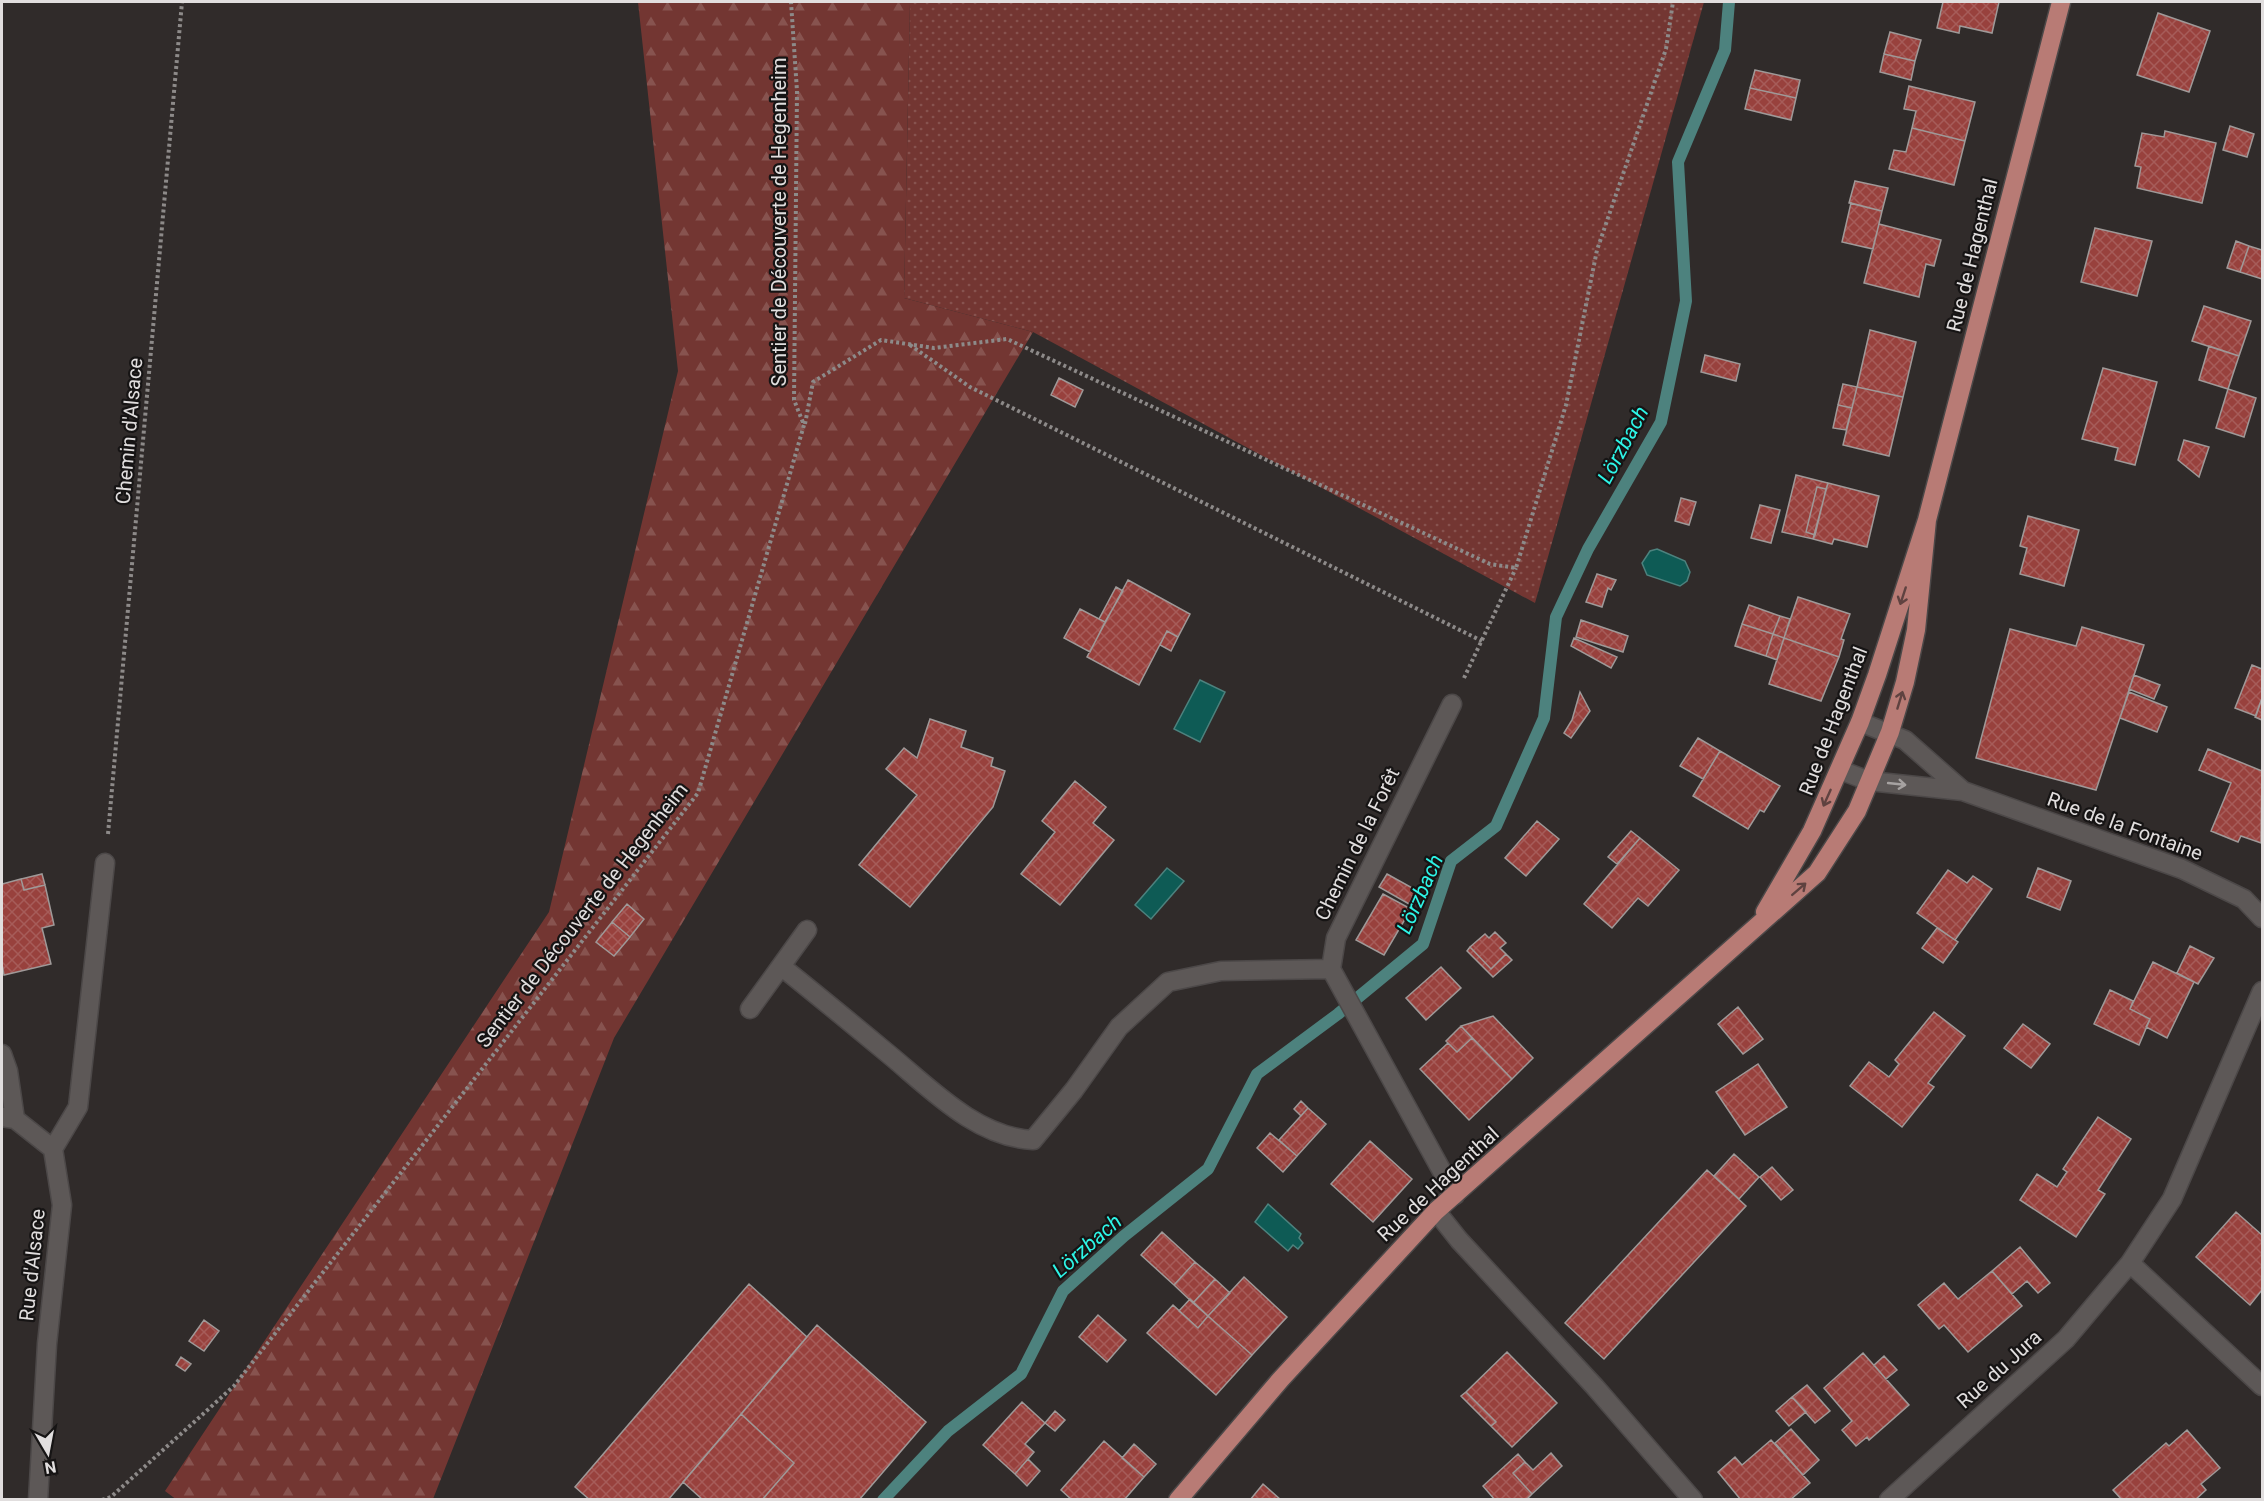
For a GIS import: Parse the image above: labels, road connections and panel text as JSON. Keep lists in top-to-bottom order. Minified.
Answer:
{"streets":{"main road":["Rue de Hagenthal"],"street":["Rue de la Fontaine","Chemin de la Forêt","Rue d'Alsace","Rue du Jura"],"path":["Sentier de Découverte de Hegenheim","Chemin d'Alsace"]},"crossings":[["Rue de Hagenthal","Rue de la Fontaine"]],"water":["Lörzbach"],"north":"bottom"}
